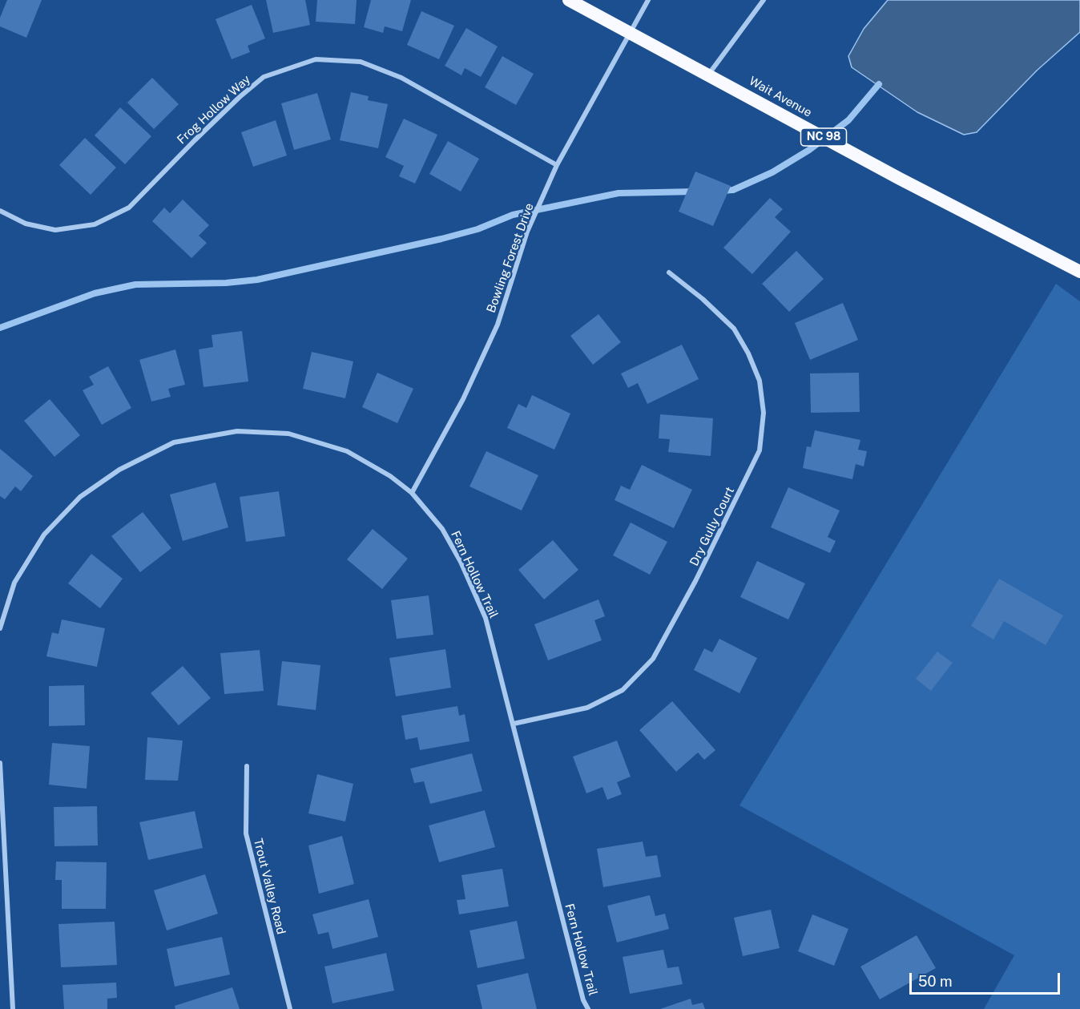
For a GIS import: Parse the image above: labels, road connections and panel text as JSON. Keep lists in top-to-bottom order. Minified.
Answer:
{"streets":{"highway":["Wait Avenue","NC 98"],"street":["Frog Hollow Way","Bowling Forest Drive","Dry Gully Court","Fern Hollow Trail","Trout Valley Road"]},"crossings":[["Wait Avenue","Bowling Forest Drive"],["Frog Hollow Way","Bowling Forest Drive"],["Bowling Forest Drive","Fern Hollow Trail"],["Dry Gully Court","Fern Hollow Trail"]],"scale_bar":"50 m"}
